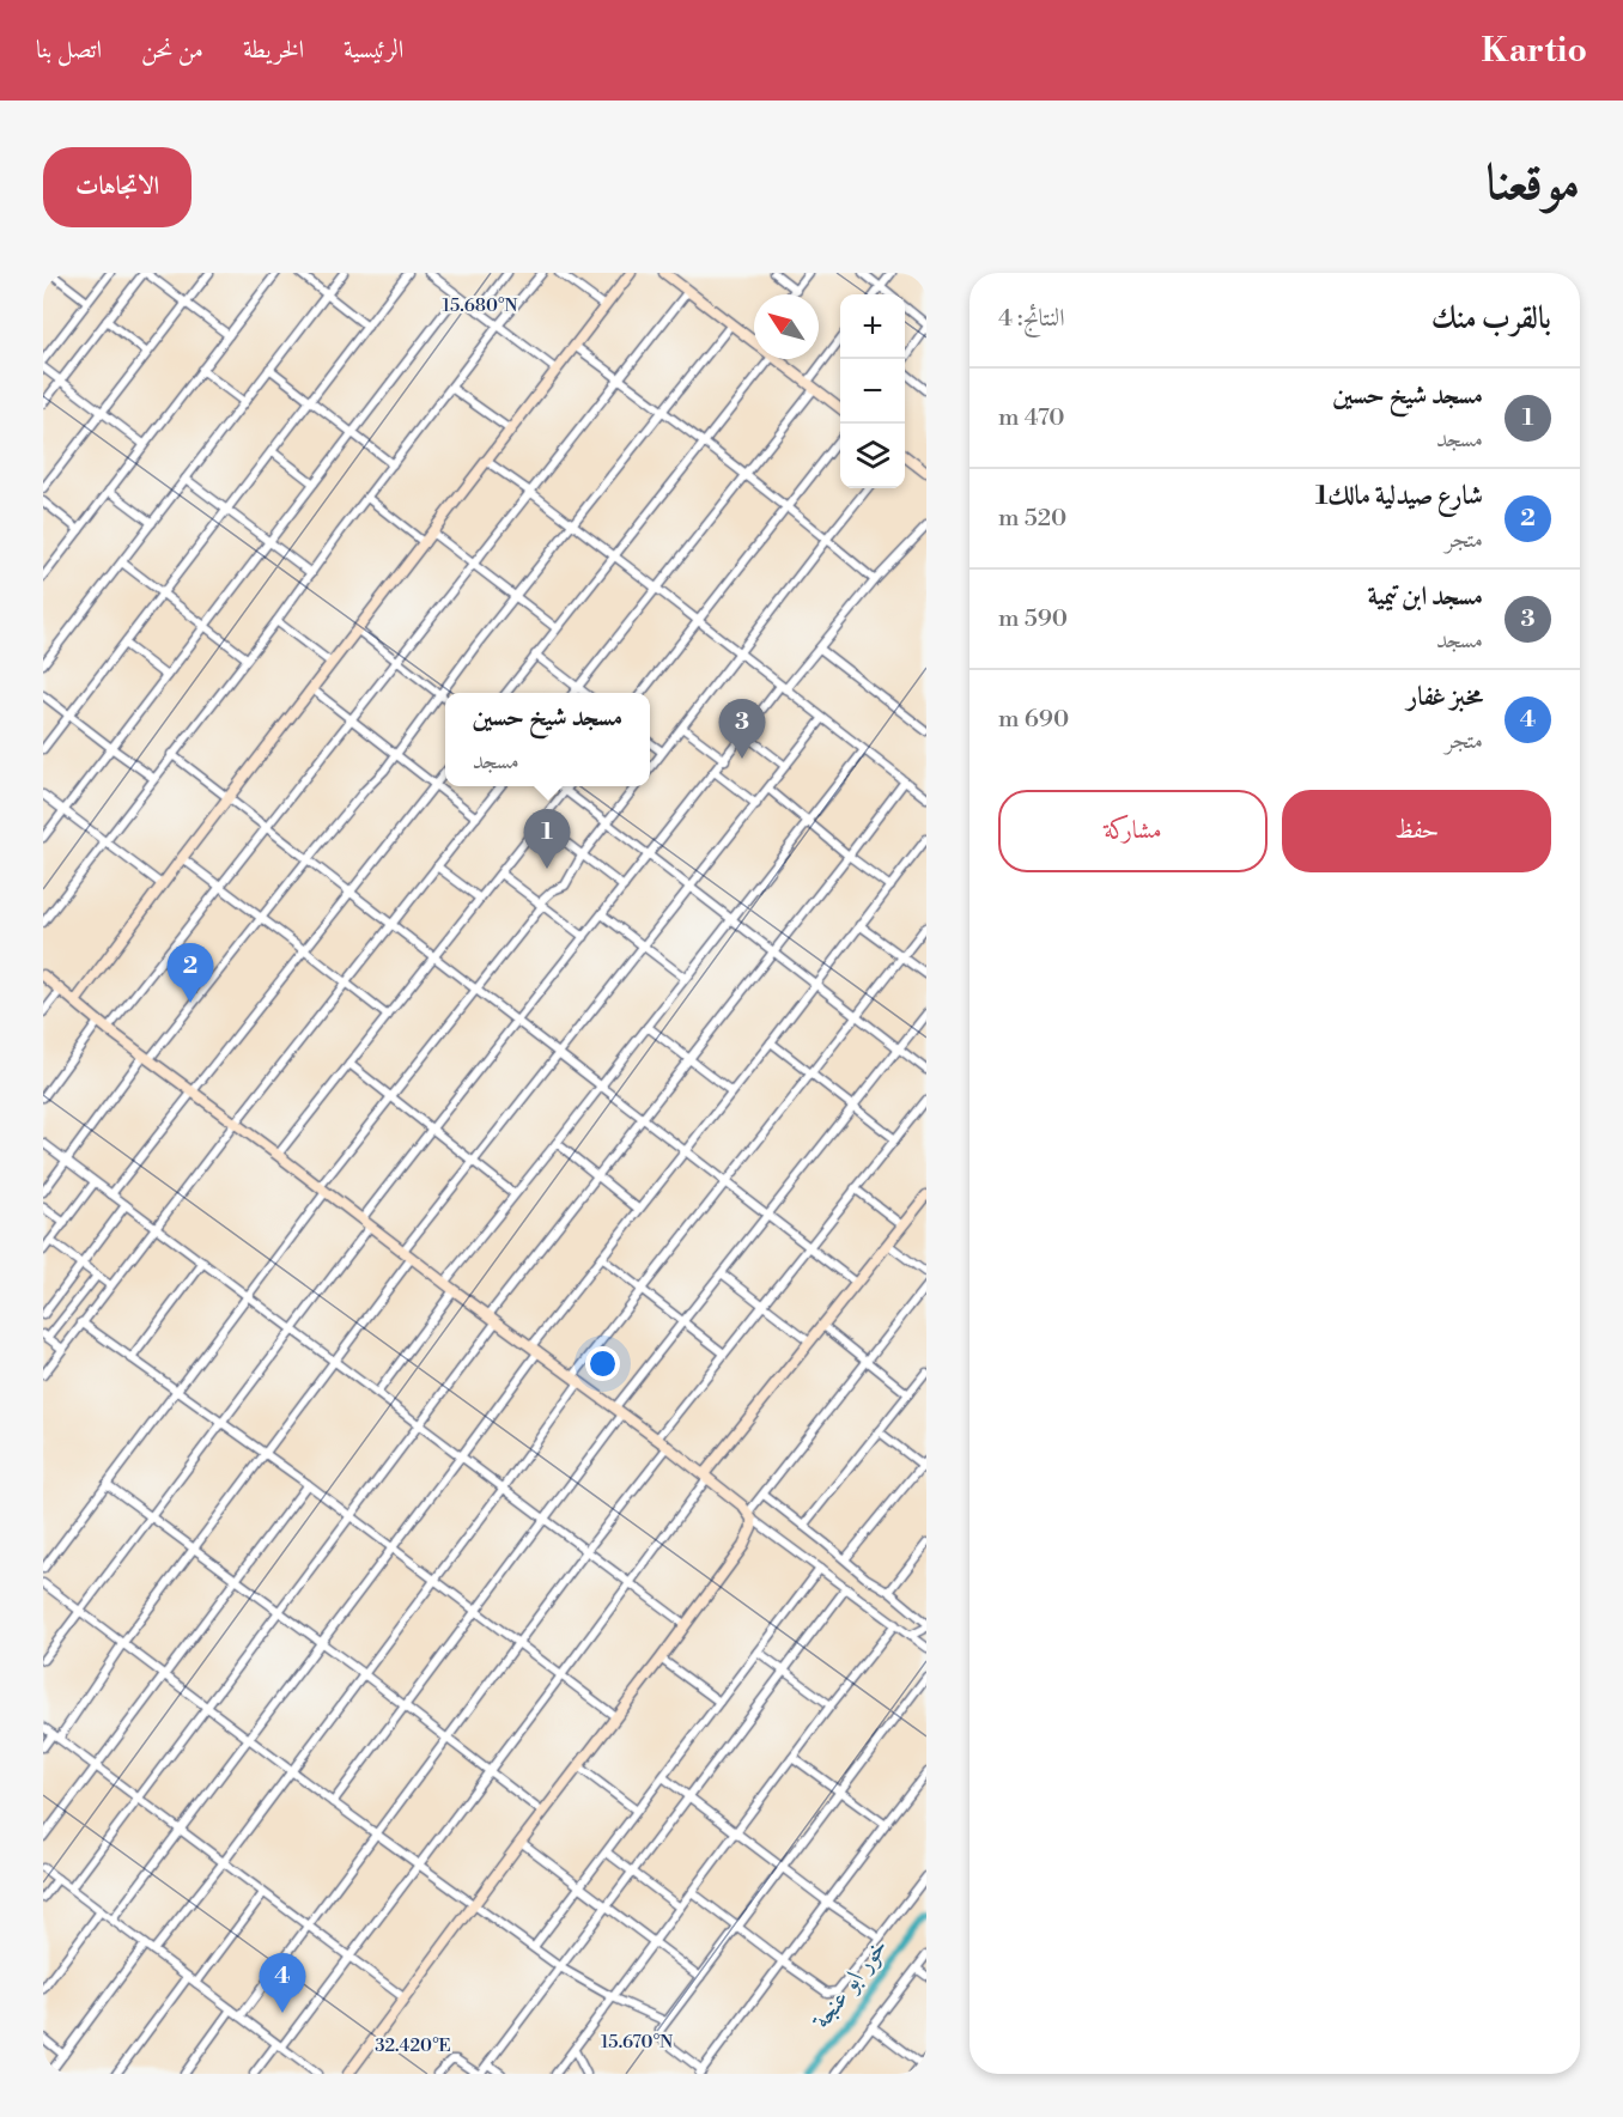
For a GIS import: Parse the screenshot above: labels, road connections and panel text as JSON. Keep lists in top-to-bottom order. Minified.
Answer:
{"water":["خور ابو عنجة"],"north":"top left","page":{"header":"Kartio","nav":["الرئيسية","الخريطة","من نحن","اتصل بنا"],"title":"موقعنا","buttons":["الاتجاهات",["حفظ","مشاركة"]],"heading":["بالقرب منك","النتائج: 4"],"map_buttons":["+","−"],"list":[{"mark":"1","name":"مسجد شيخ حسين","note":"مسجد","value":"470 m"},{"mark":"2","name":"شارع صيدلية مالك1","note":"متجر","value":"520 m"},{"mark":"3","name":"مسجد ابن تيمية","note":"مسجد","value":"590 m"},{"mark":"4","name":"مخبز غفار","note":"متجر","value":"690 m"}],"popup":["مسجد شيخ حسين","مسجد"],"pins":["3","1","2","4"]},"coordinates":["15.680°N","15.670°N","32.420°E"]}
